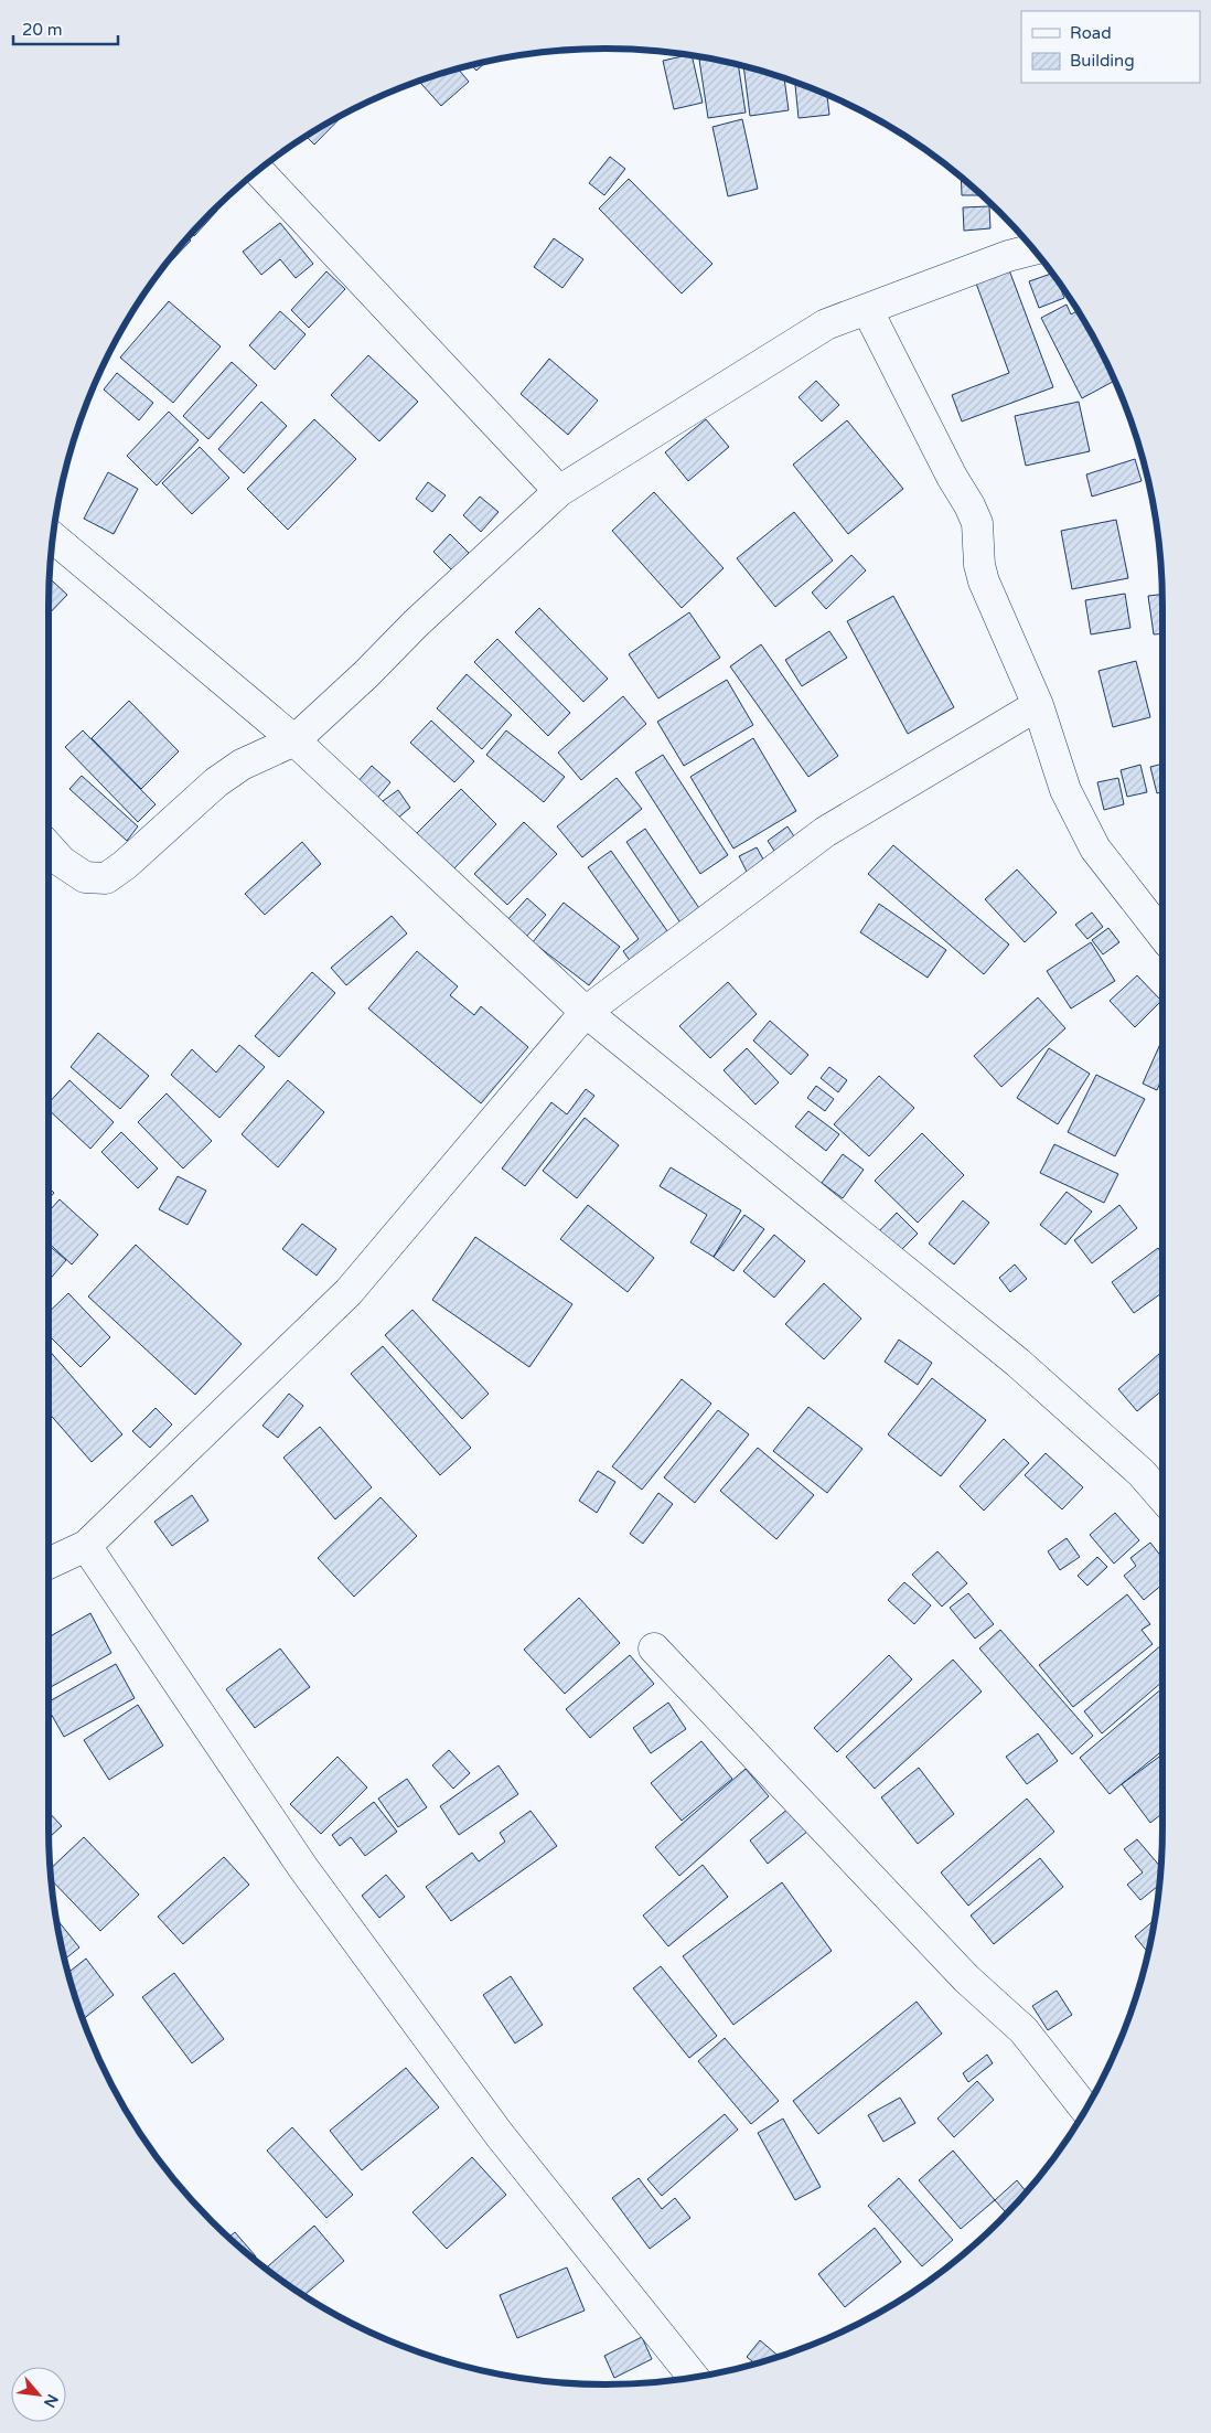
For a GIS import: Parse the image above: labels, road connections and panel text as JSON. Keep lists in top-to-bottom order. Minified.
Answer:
{"legend":["Road","Building"],"scale_bar":"20 m","north":"bottom right"}
